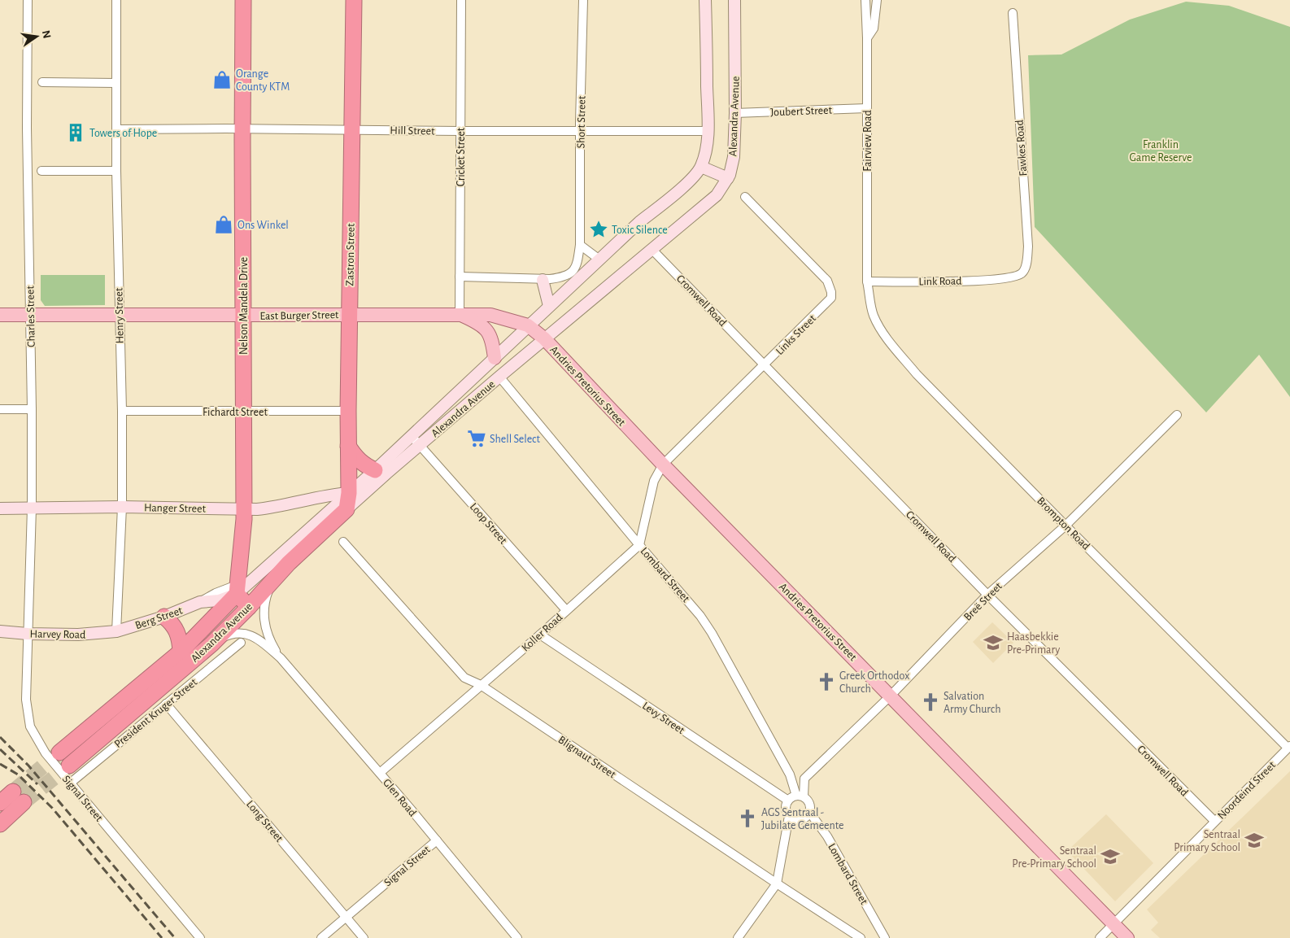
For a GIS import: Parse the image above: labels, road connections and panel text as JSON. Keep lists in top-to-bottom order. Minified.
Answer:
{"streets":{"highway":["Alexandra Avenue","Zastron Street","Nelson Mandela Drive"],"main road":["East Burger Street","Andries Pretorius Street","Hanger Street","Berg Street","Harvey Road"],"street":["Joubert Street","Short Street","Hill Street","Fairview Road","Fawkes Road","Cricket Street","Link Road","Cromwell Road","Henry Street","Charles Street","Links Street","Fichardt Street","Loop Street","Brompton Road","Lombard Street","Breë Street","Koller Road","President Kruger Street","Levy Street","Blignaut Street","Noordeind Street","Glen Road","Signal Street","Long Street"]},"crossings":[["Joubert Street","Alexandra Avenue"],["Joubert Street","Fairview Road"],["Alexandra Avenue","Hill Street"],["Alexandra Avenue","Zastron Street"],["Alexandra Avenue","Cromwell Road"],["Alexandra Avenue","Nelson Mandela Drive"],["Alexandra Avenue","East Burger Street"],["Alexandra Avenue","Andries Pretorius Street"],["Alexandra Avenue","Hanger Street"],["Alexandra Avenue","Loop Street"],["Alexandra Avenue","Lombard Street"],["Alexandra Avenue","Berg Street"],["Alexandra Avenue","Glen Road"],["Short Street","Hill Street"],["Hill Street","Cricket Street"],["Hill Street","Zastron Street"],["Hill Street","Nelson Mandela Drive"],["Hill Street","Henry Street"],["Fairview Road","Link Road"],["Fairview Road","Brompton Road"],["Fawkes Road","Link Road"],["Cricket Street","East Burger Street"],["Zastron Street","East Burger Street"],["Zastron Street","Fichardt Street"],["Zastron Street","Hanger Street"],["Link Road","Brompton Road"],["Cromwell Road","Links Street"],["Cromwell Road","Breë Street"],["Cromwell Road","Noordeind Street"],["Nelson Mandela Drive","East Burger Street"],["Nelson Mandela Drive","Fichardt Street"],["Nelson Mandela Drive","Hanger Street"],["Nelson Mandela Drive","Berg Street"],["East Burger Street","Henry Street"],["East Burger Street","Charles Street"],["East Burger Street","Andries Pretorius Street"],["Henry Street","Fichardt Street"],["Henry Street","Hanger Street"],["Henry Street","Berg Street"],["Henry Street","Harvey Road"],["Charles Street","Hanger Street"],["Charles Street","Harvey Road"],["Charles Street","Signal Street"],["Links Street","Andries Pretorius Street"],["Andries Pretorius Street","Breë Street"],["Andries Pretorius Street","Noordeind Street"],["Loop Street","Koller Road"],["Brompton Road","Breë Street"],["Brompton Road","Noordeind Street"],["Lombard Street","Breë Street"],["Lombard Street","Koller Road"],["Lombard Street","Levy Street"],["Breë Street","Levy Street"],["Berg Street","Harvey Road"],["Koller Road","Levy Street"],["Koller Road","Blignaut Street"],["Koller Road","Glen Road"],["Harvey Road","Signal Street"],["President Kruger Street","Signal Street"],["President Kruger Street","Long Street"],["Glen Road","Signal Street"],["Signal Street","Long Street"]],"parks":["Franklin Game Reserve"],"places":{"shop":["Orange County KTM","Ons Winkel"],"building":["Towers of Hope"],"place":["Toxic Silence"],"supermarket":["Shell Select"],"school or university":["Haasbekkie Pre-Primary","Sentraal Primary School","Sentraal Pre-Primary School"],"church":["Greek Orthodox Church","Salvation Army Church","AGS Sentraal - Jubilate Gemeente"]},"north":"right"}
